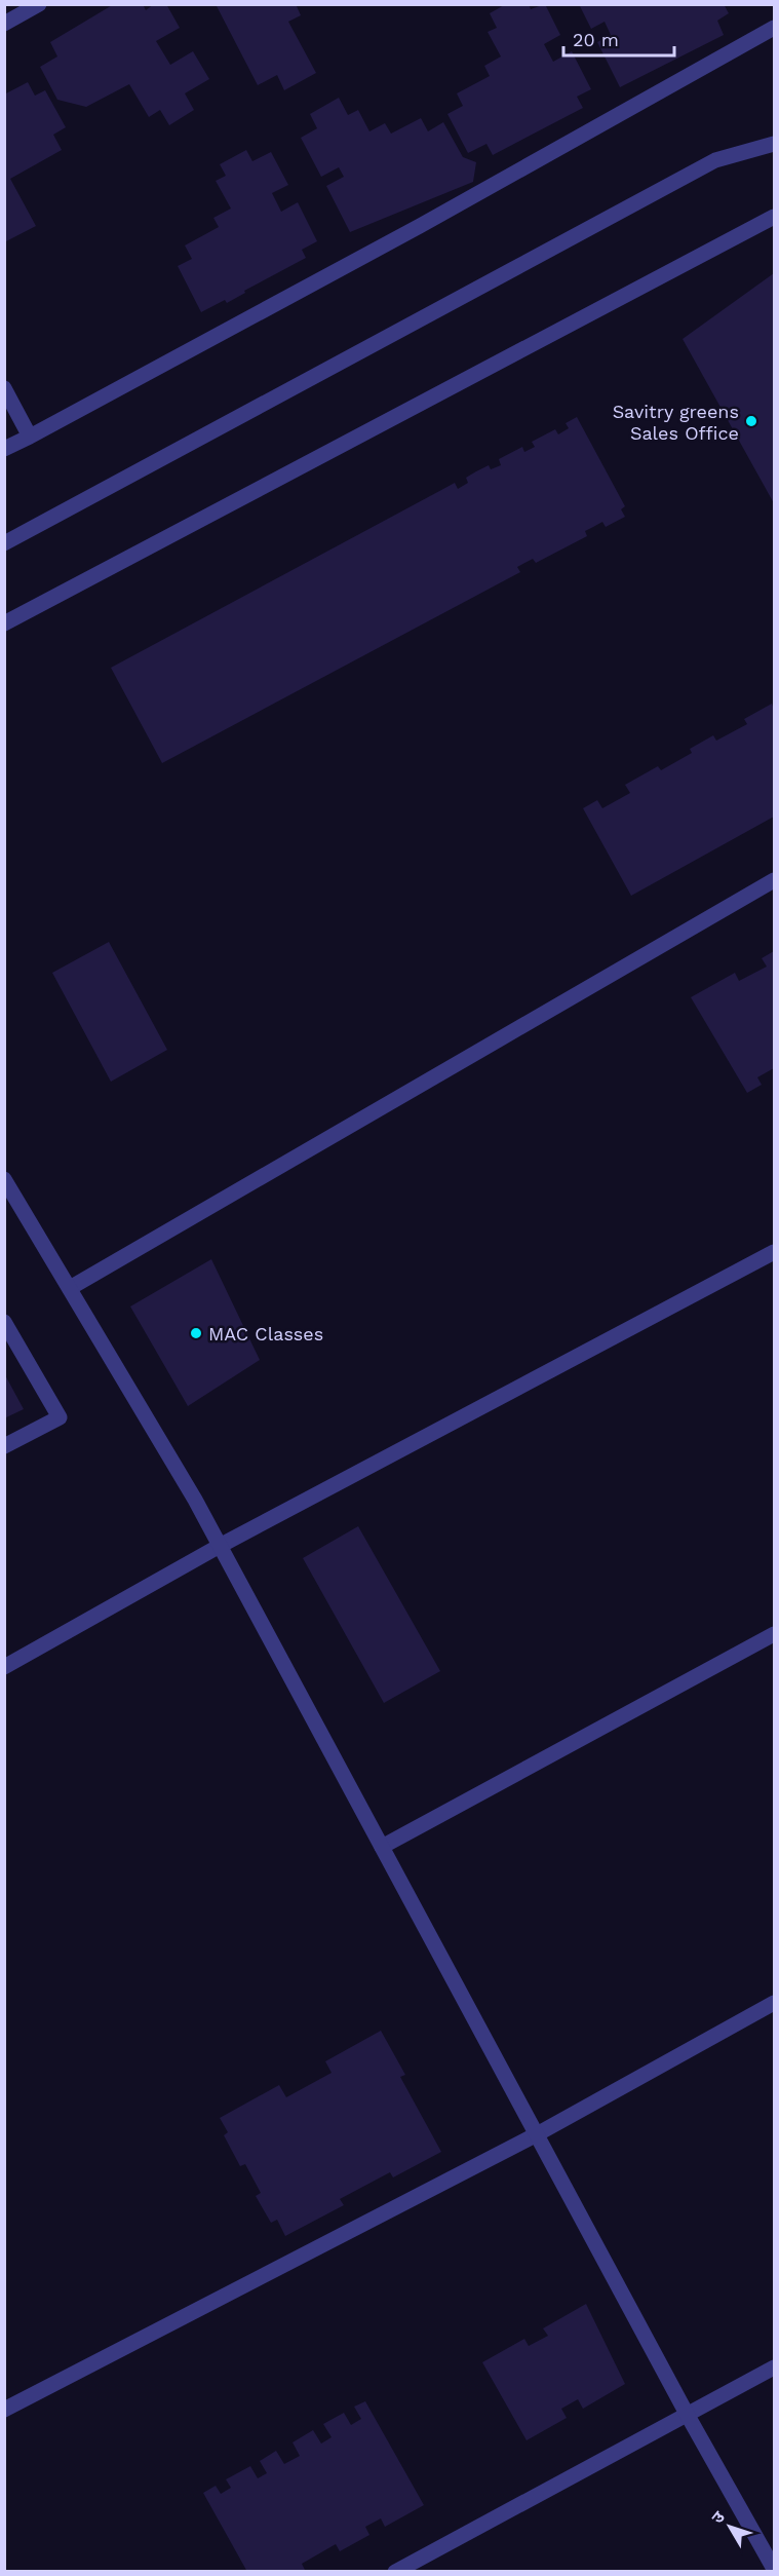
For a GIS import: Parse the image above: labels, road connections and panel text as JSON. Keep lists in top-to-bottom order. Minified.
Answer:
{"places":["Savitry greens Sales Office","MAC Classes"],"scale_bar":"20 m","north":"top left"}
